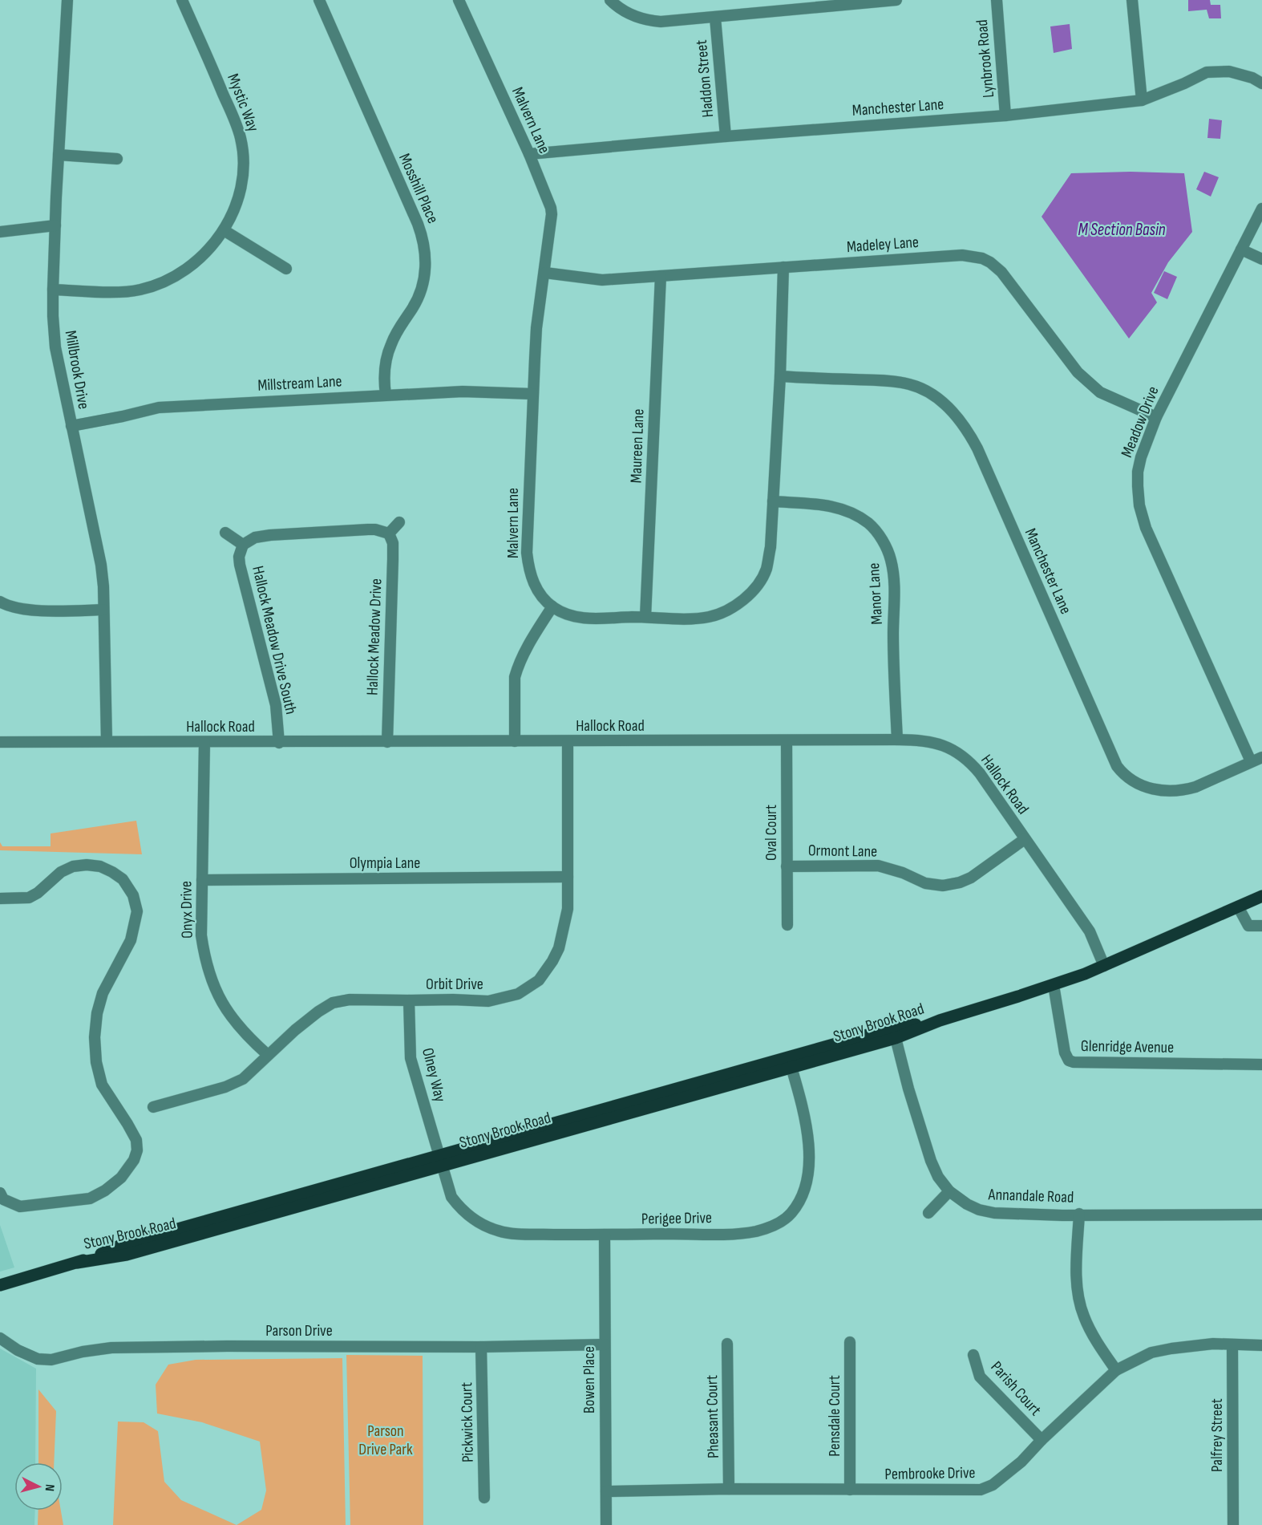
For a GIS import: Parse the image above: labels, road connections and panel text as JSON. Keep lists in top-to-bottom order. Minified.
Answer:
{"streets":{"main road":["Stony Brook Road"],"street":["Lynbrook Road","Haddon Street","Mystic Way","Manchester Lane","Malvern Lane","Mosshill Place","Madeley Lane","Millbrook Drive","Millstream Lane","Meadow Drive","Maureen Lane","Manor Lane","Hallock Meadow Drive","Hallock Meadow Drive South","Hallock Road","Oval Court","Ormont Lane","Olympia Lane","Onyx Drive","Orbit Drive","Glenridge Avenue","Olney Way","Annandale Road","Perigee Drive","Parson Drive","Bowen Place","Parish Court","Pensdale Court","Pheasant Court","Pickwick Court","Palfrey Street","Pembrooke Drive"]},"crossings":[["Lynbrook Road","Manchester Lane"],["Haddon Street","Manchester Lane"],["Mystic Way","Millbrook Drive"],["Manchester Lane","Malvern Lane"],["Manchester Lane","Meadow Drive"],["Malvern Lane","Madeley Lane"],["Malvern Lane","Millstream Lane"],["Malvern Lane","Maureen Lane"],["Malvern Lane","Manor Lane"],["Mosshill Place","Millstream Lane"],["Madeley Lane","Meadow Drive"],["Madeley Lane","Maureen Lane"],["Millbrook Drive","Millstream Lane"],["Millbrook Drive","Hallock Road"],["Manor Lane","Hallock Road"],["Hallock Meadow Drive","Hallock Road"],["Hallock Meadow Drive South","Hallock Road"],["Hallock Road","Oval Court"],["Hallock Road","Ormont Lane"],["Hallock Road","Onyx Drive"],["Hallock Road","Orbit Drive"],["Hallock Road","Stony Brook Road"],["Oval Court","Ormont Lane"],["Olympia Lane","Onyx Drive"],["Olympia Lane","Orbit Drive"],["Onyx Drive","Orbit Drive"],["Orbit Drive","Olney Way"],["Stony Brook Road","Glenridge Avenue"],["Stony Brook Road","Olney Way"],["Stony Brook Road","Annandale Road"],["Stony Brook Road","Perigee Drive"],["Olney Way","Perigee Drive"],["Perigee Drive","Bowen Place"],["Parson Drive","Bowen Place"],["Parson Drive","Pickwick Court"],["Bowen Place","Pembrooke Drive"],["Parish Court","Pembrooke Drive"],["Pensdale Court","Pembrooke Drive"],["Pheasant Court","Pembrooke Drive"],["Palfrey Street","Pembrooke Drive"]],"water":["M Section Basin"],"parks":["Parson Drive Park"],"north":"right"}
